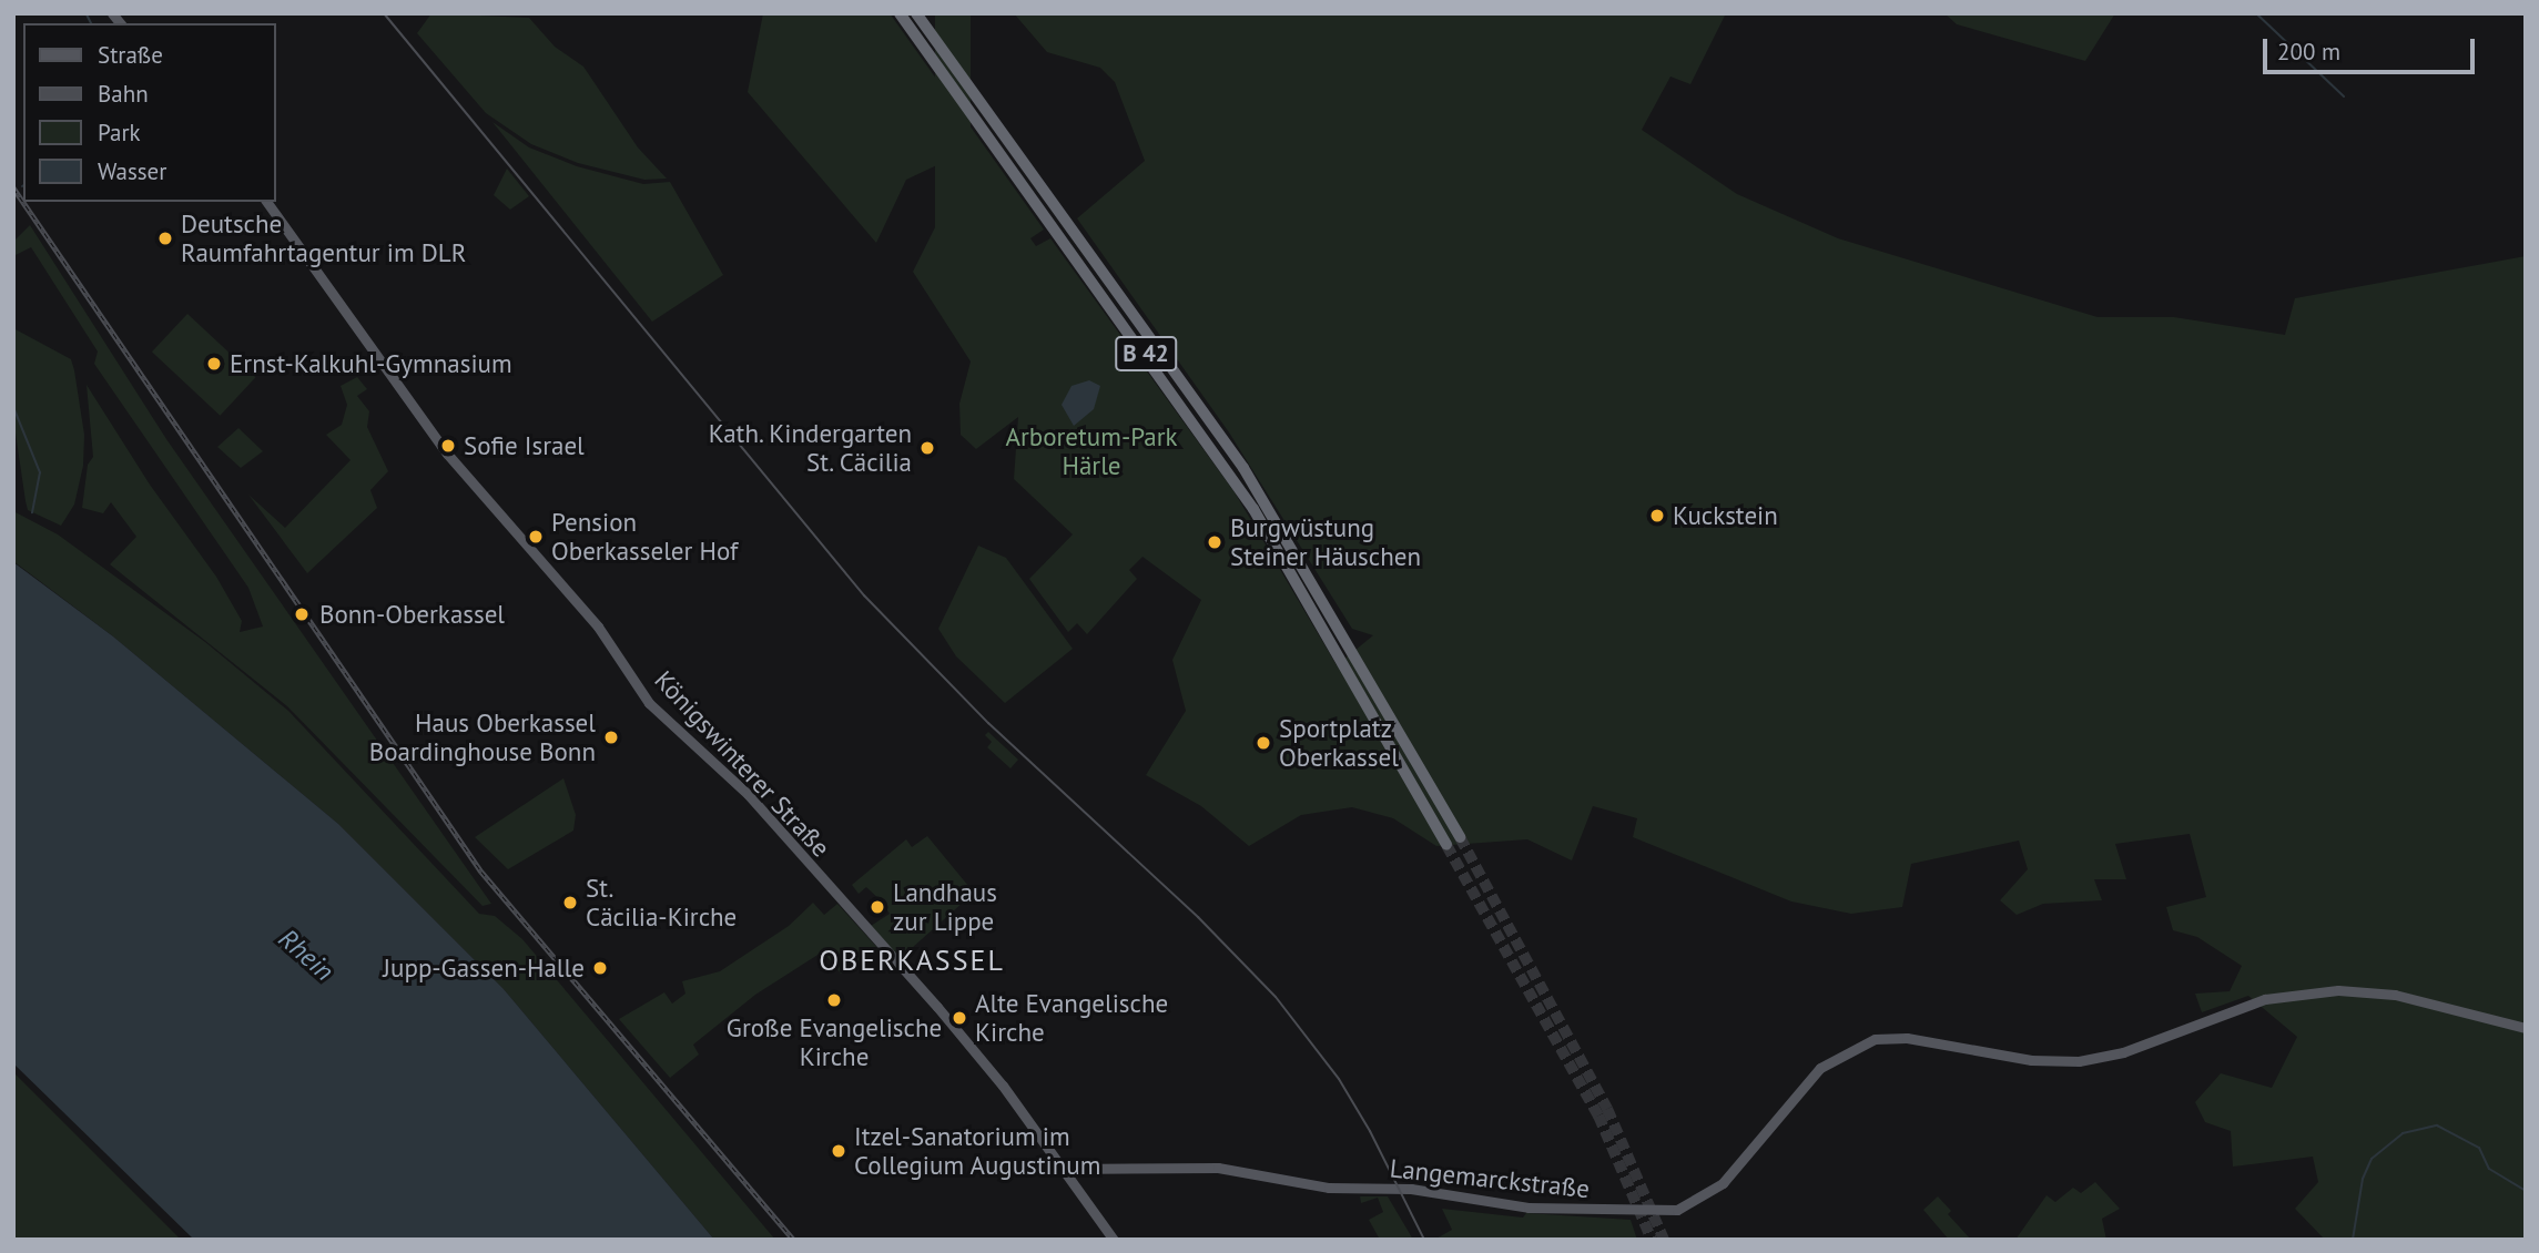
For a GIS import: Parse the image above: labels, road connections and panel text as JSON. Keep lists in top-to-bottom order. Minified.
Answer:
{"streets":{"highway":["B 42"],"main road":["Königswinterer Straße","Langemarckstraße"]},"crossings":[["Königswinterer Straße","Langemarckstraße"]],"districts":["OBERKASSEL"],"water":["Rhein"],"parks":["Arboretum-Park Härle"],"places":["Deutsche Raumfahrtagentur im DLR","Ernst-Kalkuhl-Gymnasium","Sofie Israel","Kath. Kindergarten St. Cäcilia","Kuckstein","Pension Oberkasseler Hof","Burgwüstung Steiner Häuschen","Bonn-Oberkassel","Haus Oberkassel Boardinghouse Bonn","Sportplatz Oberkassel","St. Cäcilia-Kirche","Landhaus zur Lippe","Jupp-Gassen-Halle","Große Evangelische Kirche","Alte Evangelische Kirche","Itzel-Sanatorium im Collegium Augustinum"],"legend":["Straße","Bahn","Park","Wasser"],"scale_bar":"200 m"}
